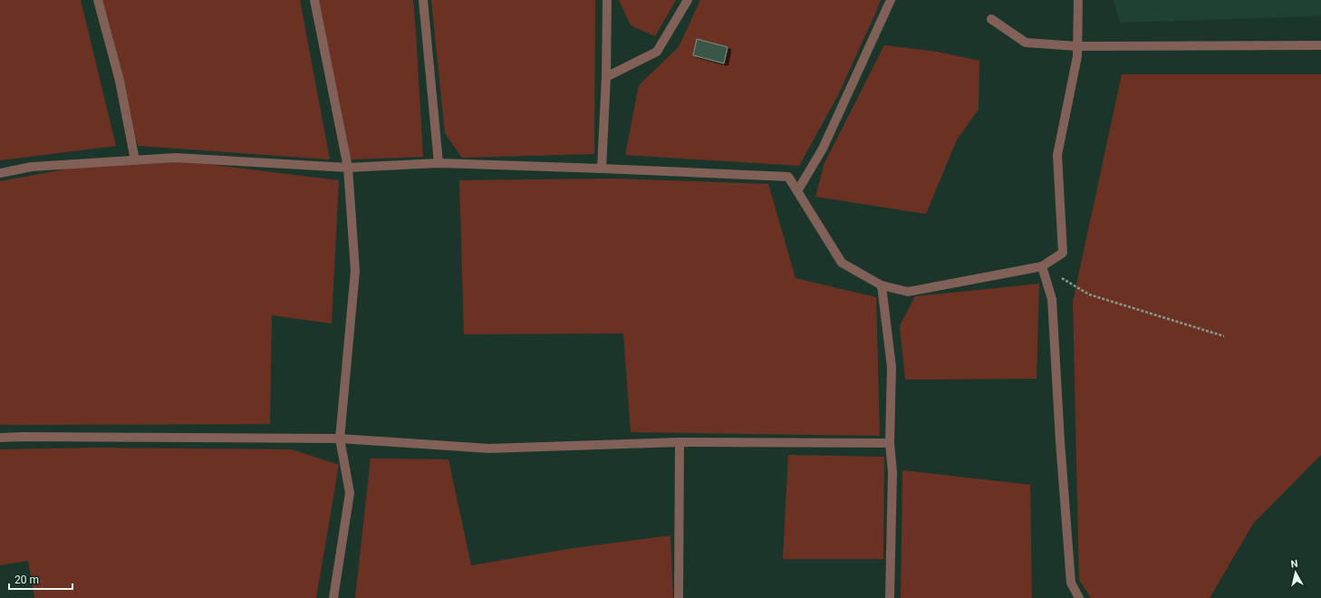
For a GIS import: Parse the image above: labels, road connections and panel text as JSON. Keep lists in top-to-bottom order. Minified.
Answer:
{"scale_bar":"20 m","north":"top"}
